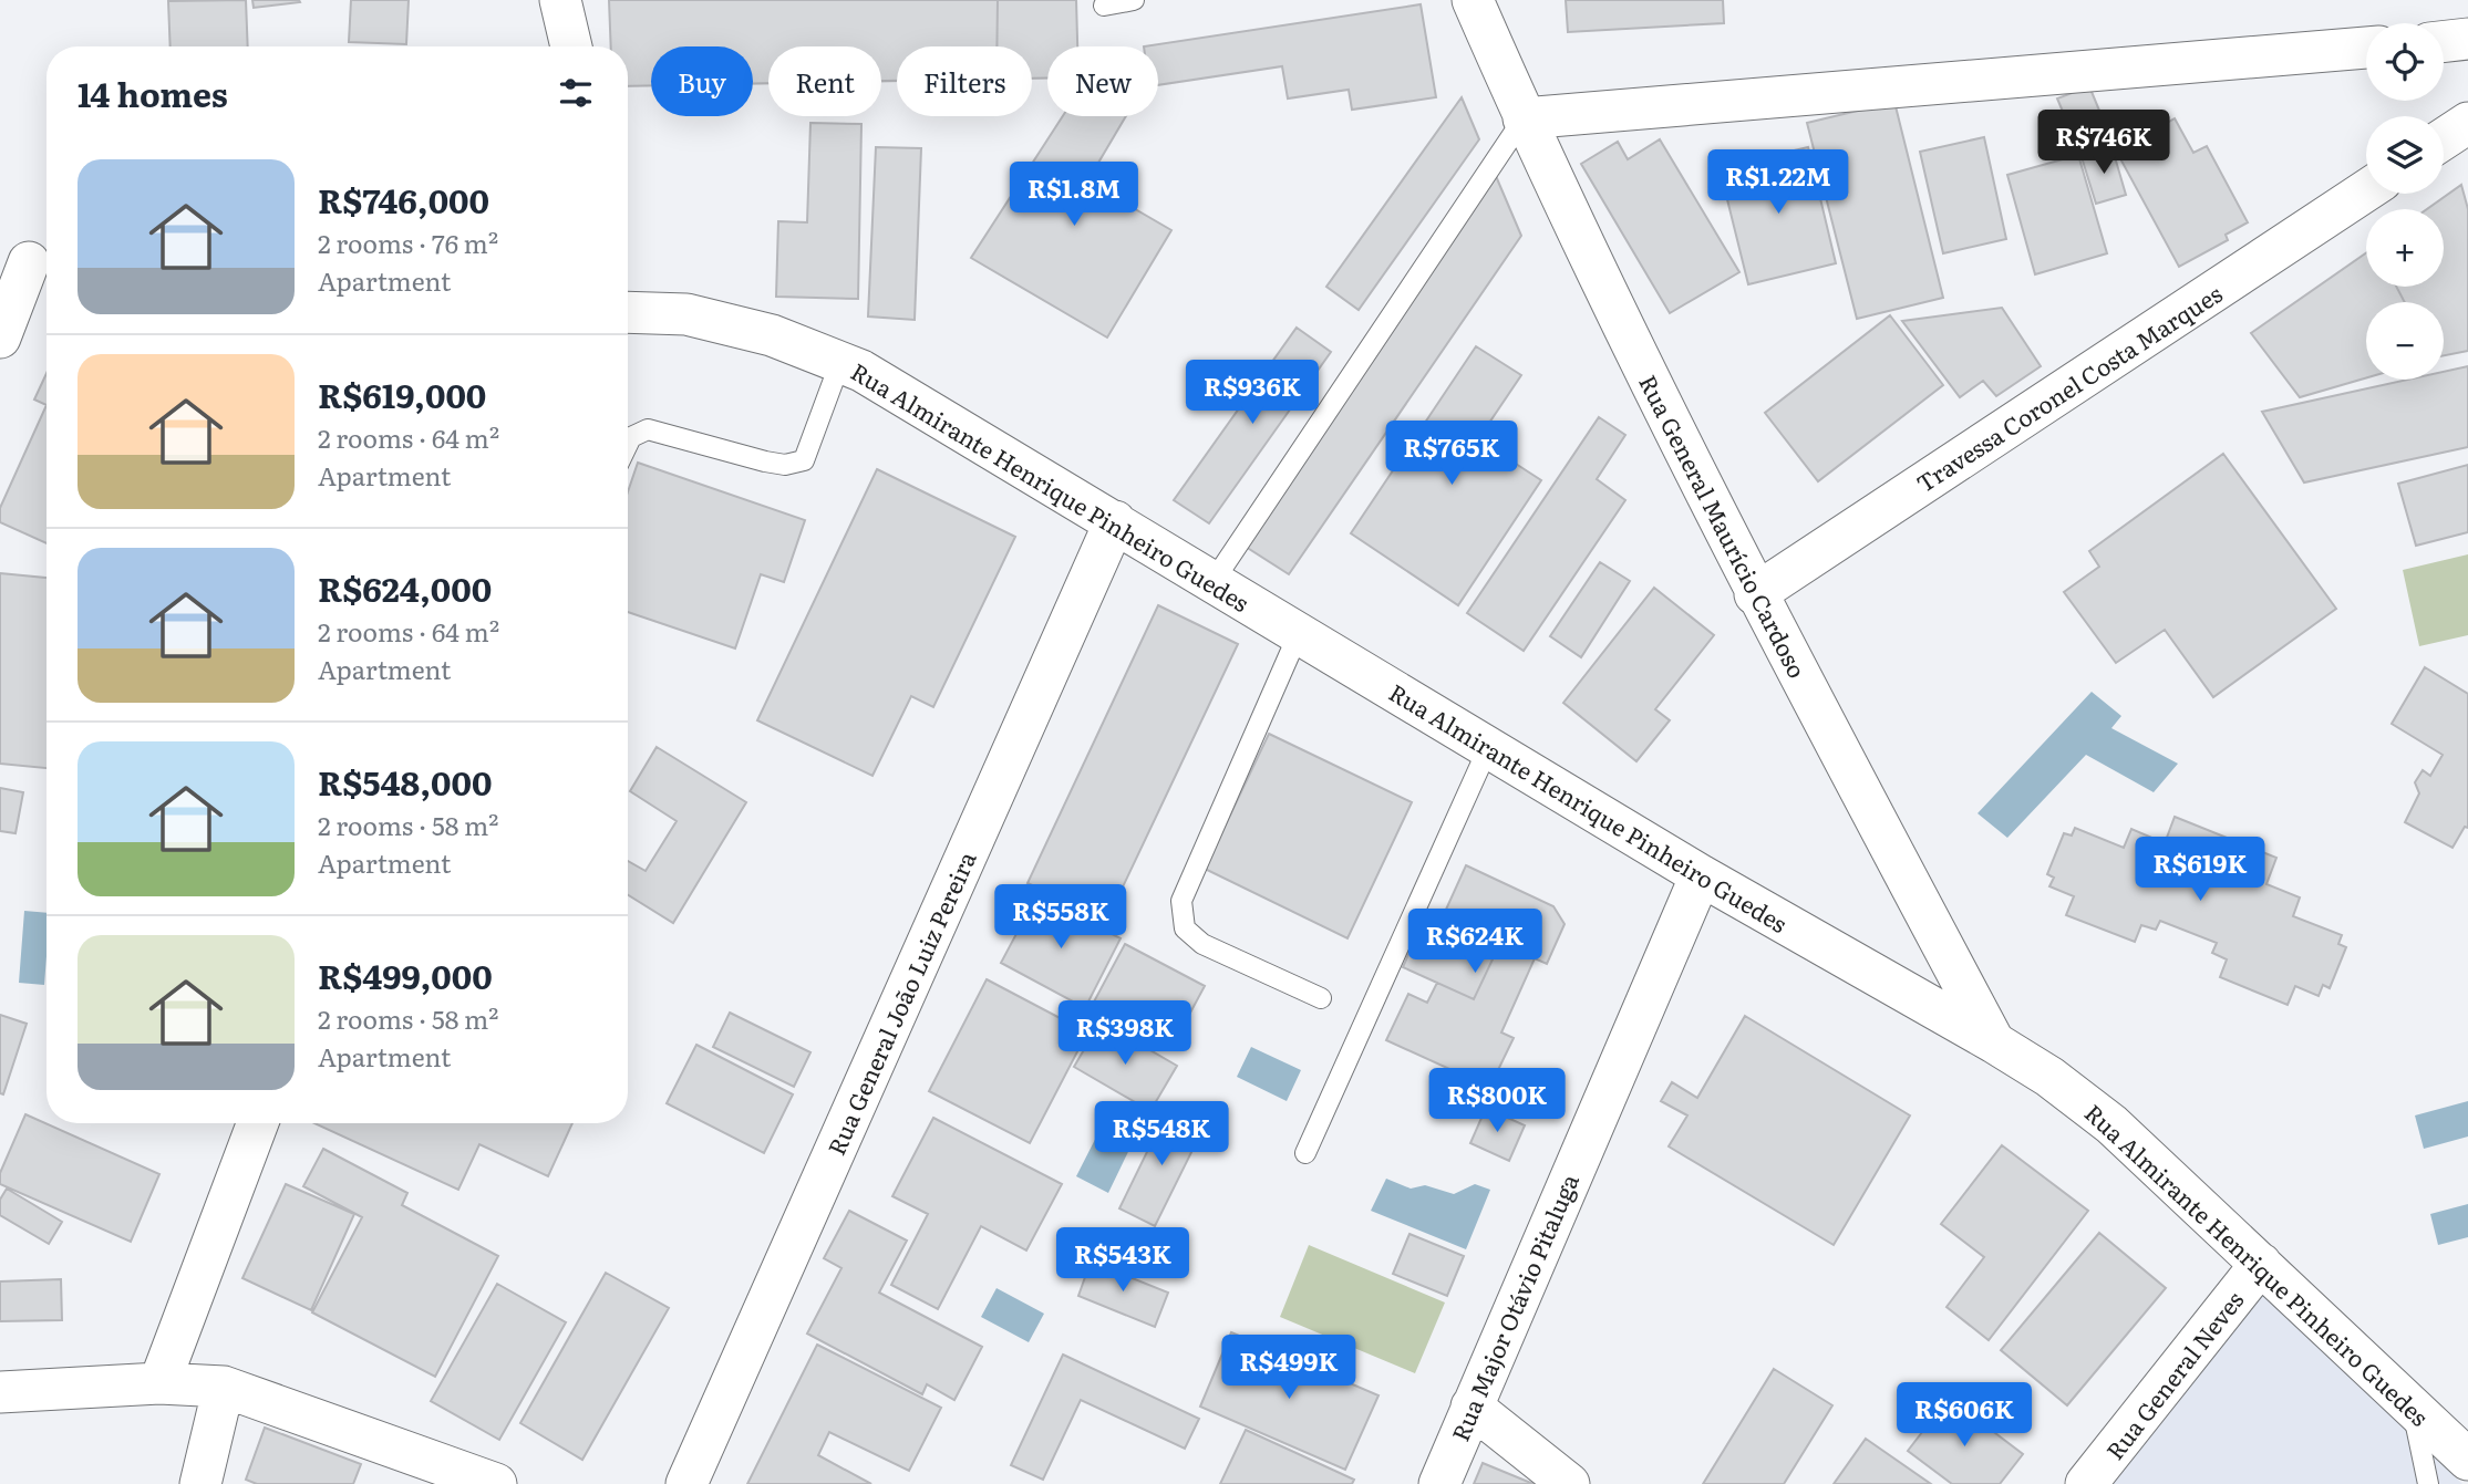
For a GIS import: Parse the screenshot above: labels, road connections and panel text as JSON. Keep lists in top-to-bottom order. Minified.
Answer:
{"streets":{"street":["Travessa Coronel Costa Marques","Rua Almirante Henrique Pinheiro Guedes","Rua General Maurício Cardoso","Rua General João Luiz Pereira","Rua Major Otávio Pitaluga","Rua General Neves"]},"crossings":[["Travessa Coronel Costa Marques","Rua General Maurício Cardoso"],["Rua Almirante Henrique Pinheiro Guedes","Rua General Maurício Cardoso"],["Rua Almirante Henrique Pinheiro Guedes","Rua General João Luiz Pereira"],["Rua Almirante Henrique Pinheiro Guedes","Rua Major Otávio Pitaluga"],["Rua Almirante Henrique Pinheiro Guedes","Rua General Neves"]],"page":{"map_buttons":["+","−"],"chip":["Buy","Rent","Filters","New"],"heading":"14 homes","price":["R$746K","R$1.22M","R$1.8M","R$936K","R$765K","R$619K","R$558K","R$624K","R$398K","R$800K","R$548K","R$543K","R$499K","R$606K"],"list":[{"name":"R$746,000","note":"2 rooms · 76 m² · Apartment"},{"name":"R$619,000","note":"2 rooms · 64 m² · Apartment"},{"name":"R$624,000","note":"2 rooms · 64 m² · Apartment"},{"name":"R$548,000","note":"2 rooms · 58 m² · Apartment"},{"name":"R$499,000","note":"2 rooms · 58 m² · Apartment"}]}}
